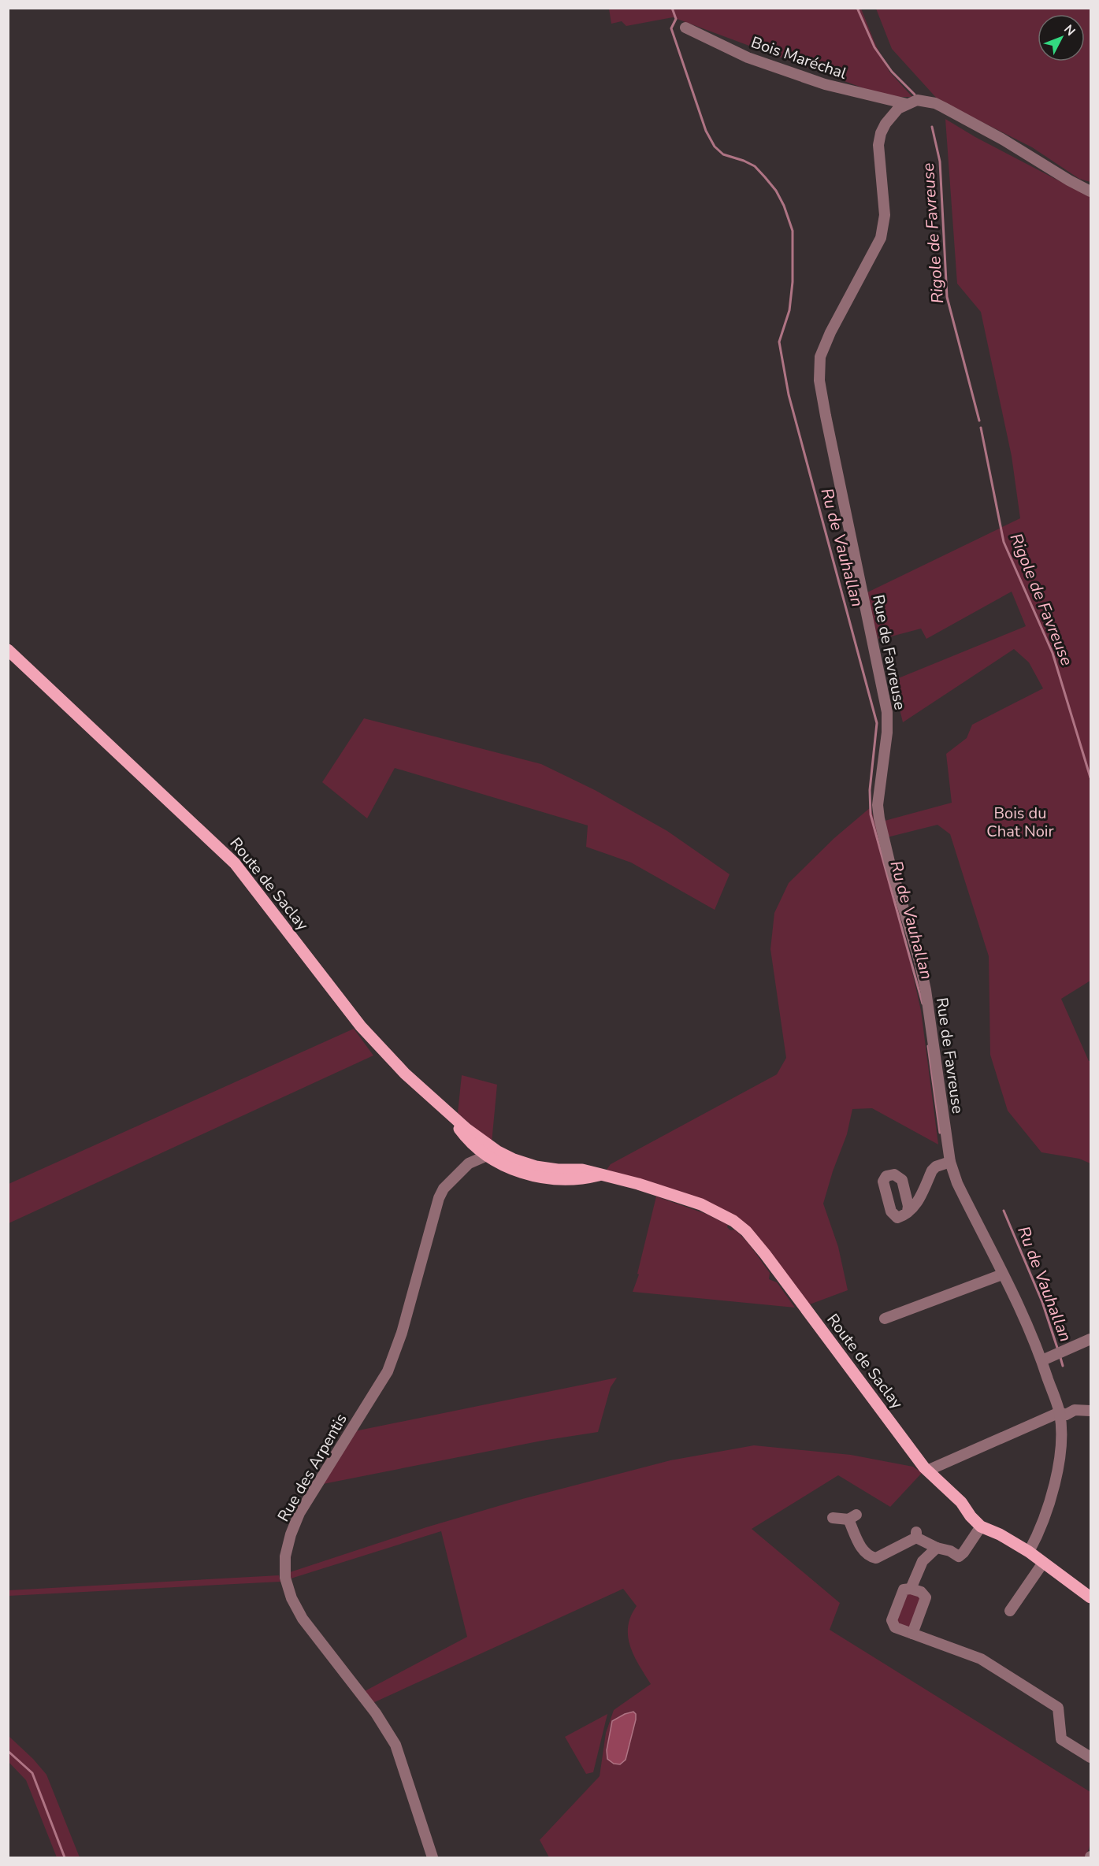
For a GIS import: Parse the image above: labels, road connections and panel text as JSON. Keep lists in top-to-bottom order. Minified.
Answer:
{"streets":{"main road":["Route de Saclay"],"street":["Bois Maréchal","Rue de Favreuse","Rue des Arpentis"]},"crossings":[["Bois Maréchal","Rue de Favreuse"],["Rue de Favreuse","Route de Saclay"],["Route de Saclay","Rue des Arpentis"]],"water":["Rigole de Favreuse","Ru de Vauhallan"],"parks":["Bois du Chat Noir"],"north":"top right"}
